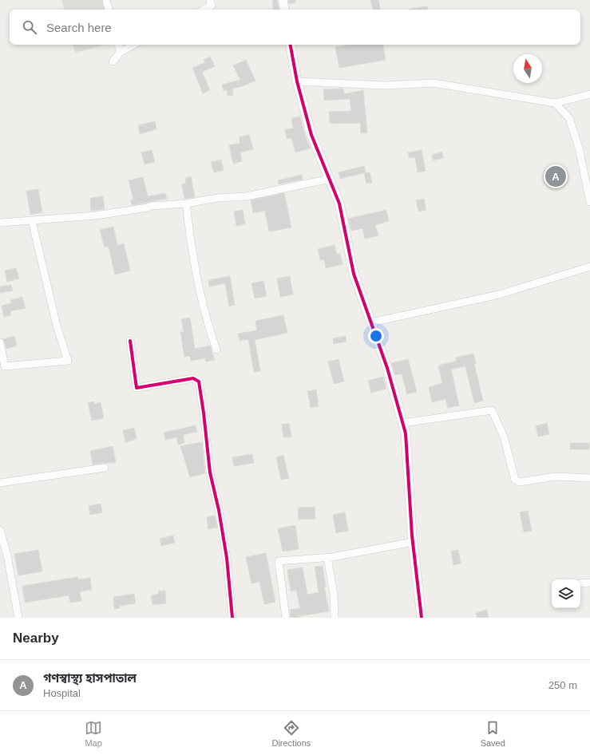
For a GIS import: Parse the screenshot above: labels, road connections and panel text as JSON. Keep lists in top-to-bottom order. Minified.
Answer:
{"north":"top","page":{"search":"Search here","pins":"A","heading":"Nearby","list":[{"mark":"A","name":"গণস্বাস্থ্য হাসপাতাল","note":"Hospital","value":"250 m"}],"nav":["Map","Directions","Saved"]}}
